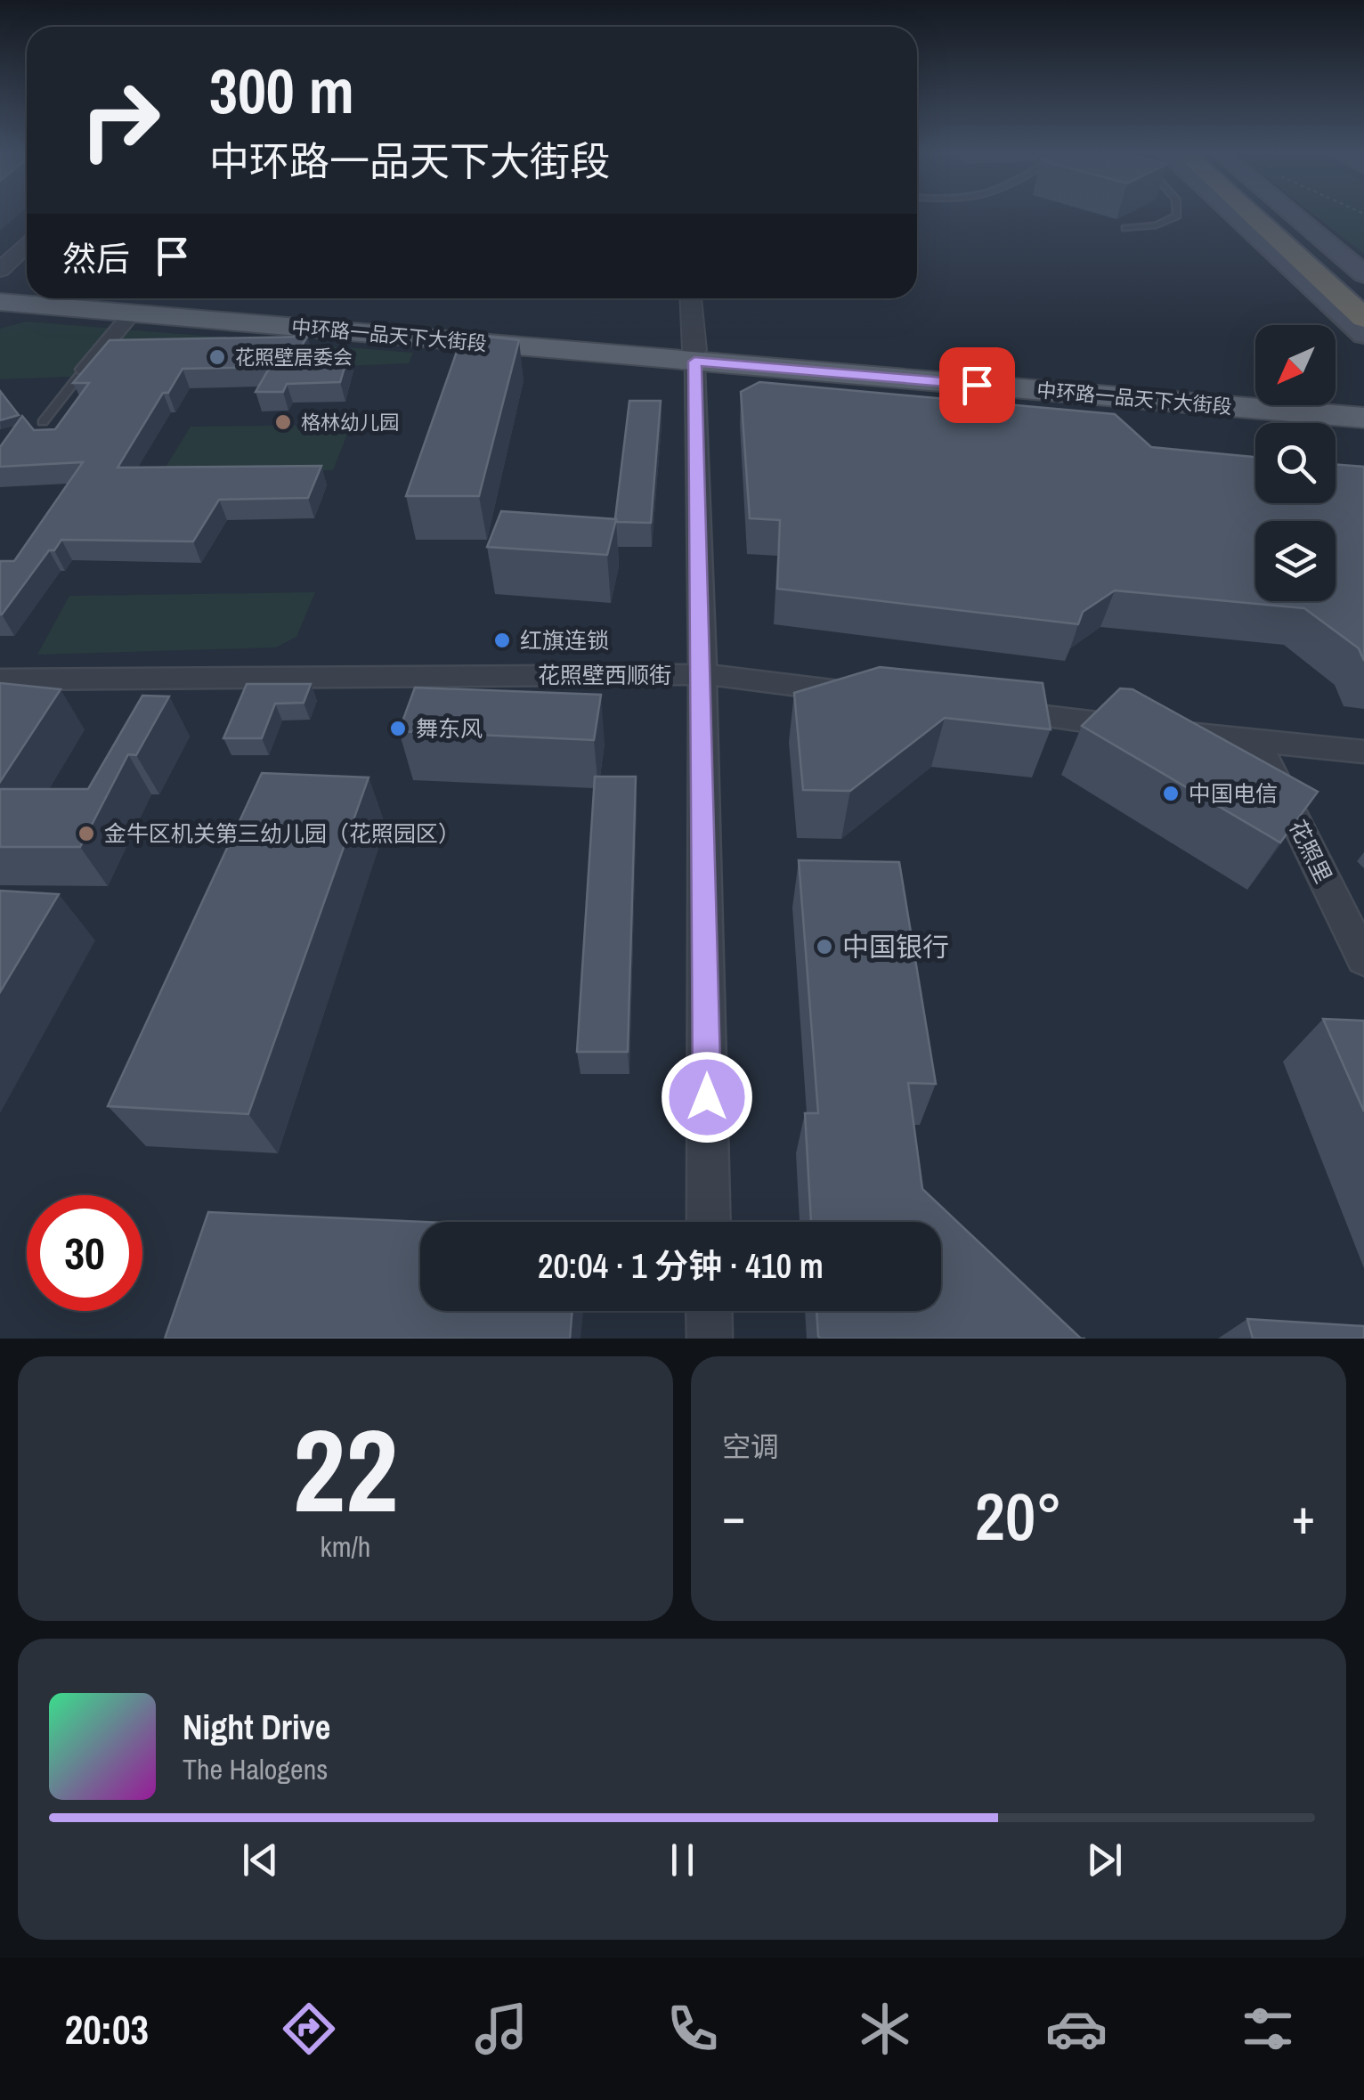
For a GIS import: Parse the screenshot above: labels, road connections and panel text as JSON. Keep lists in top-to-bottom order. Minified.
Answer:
{"streets":{"main road":["中环路一品天下大街段"],"street":["花照壁西顺街","花照里"]},"places":["花照壁居委会","格林幼儿园","红旗连锁","舞东风","中国电信","金牛区机关第三幼儿园（花照园区）","中国银行"],"north":"bottom left","page":{"turn":["300 m","中环路一品天下大街段"],"then":"然后","limit":"30","trip":"20:04 · 1 分钟 · 410 m","tile":[["22","km/h"],"空调"],"heat":["−","20°","+"],"song":["Night Drive","The Halogens"],"tabs":"20:03"}}
